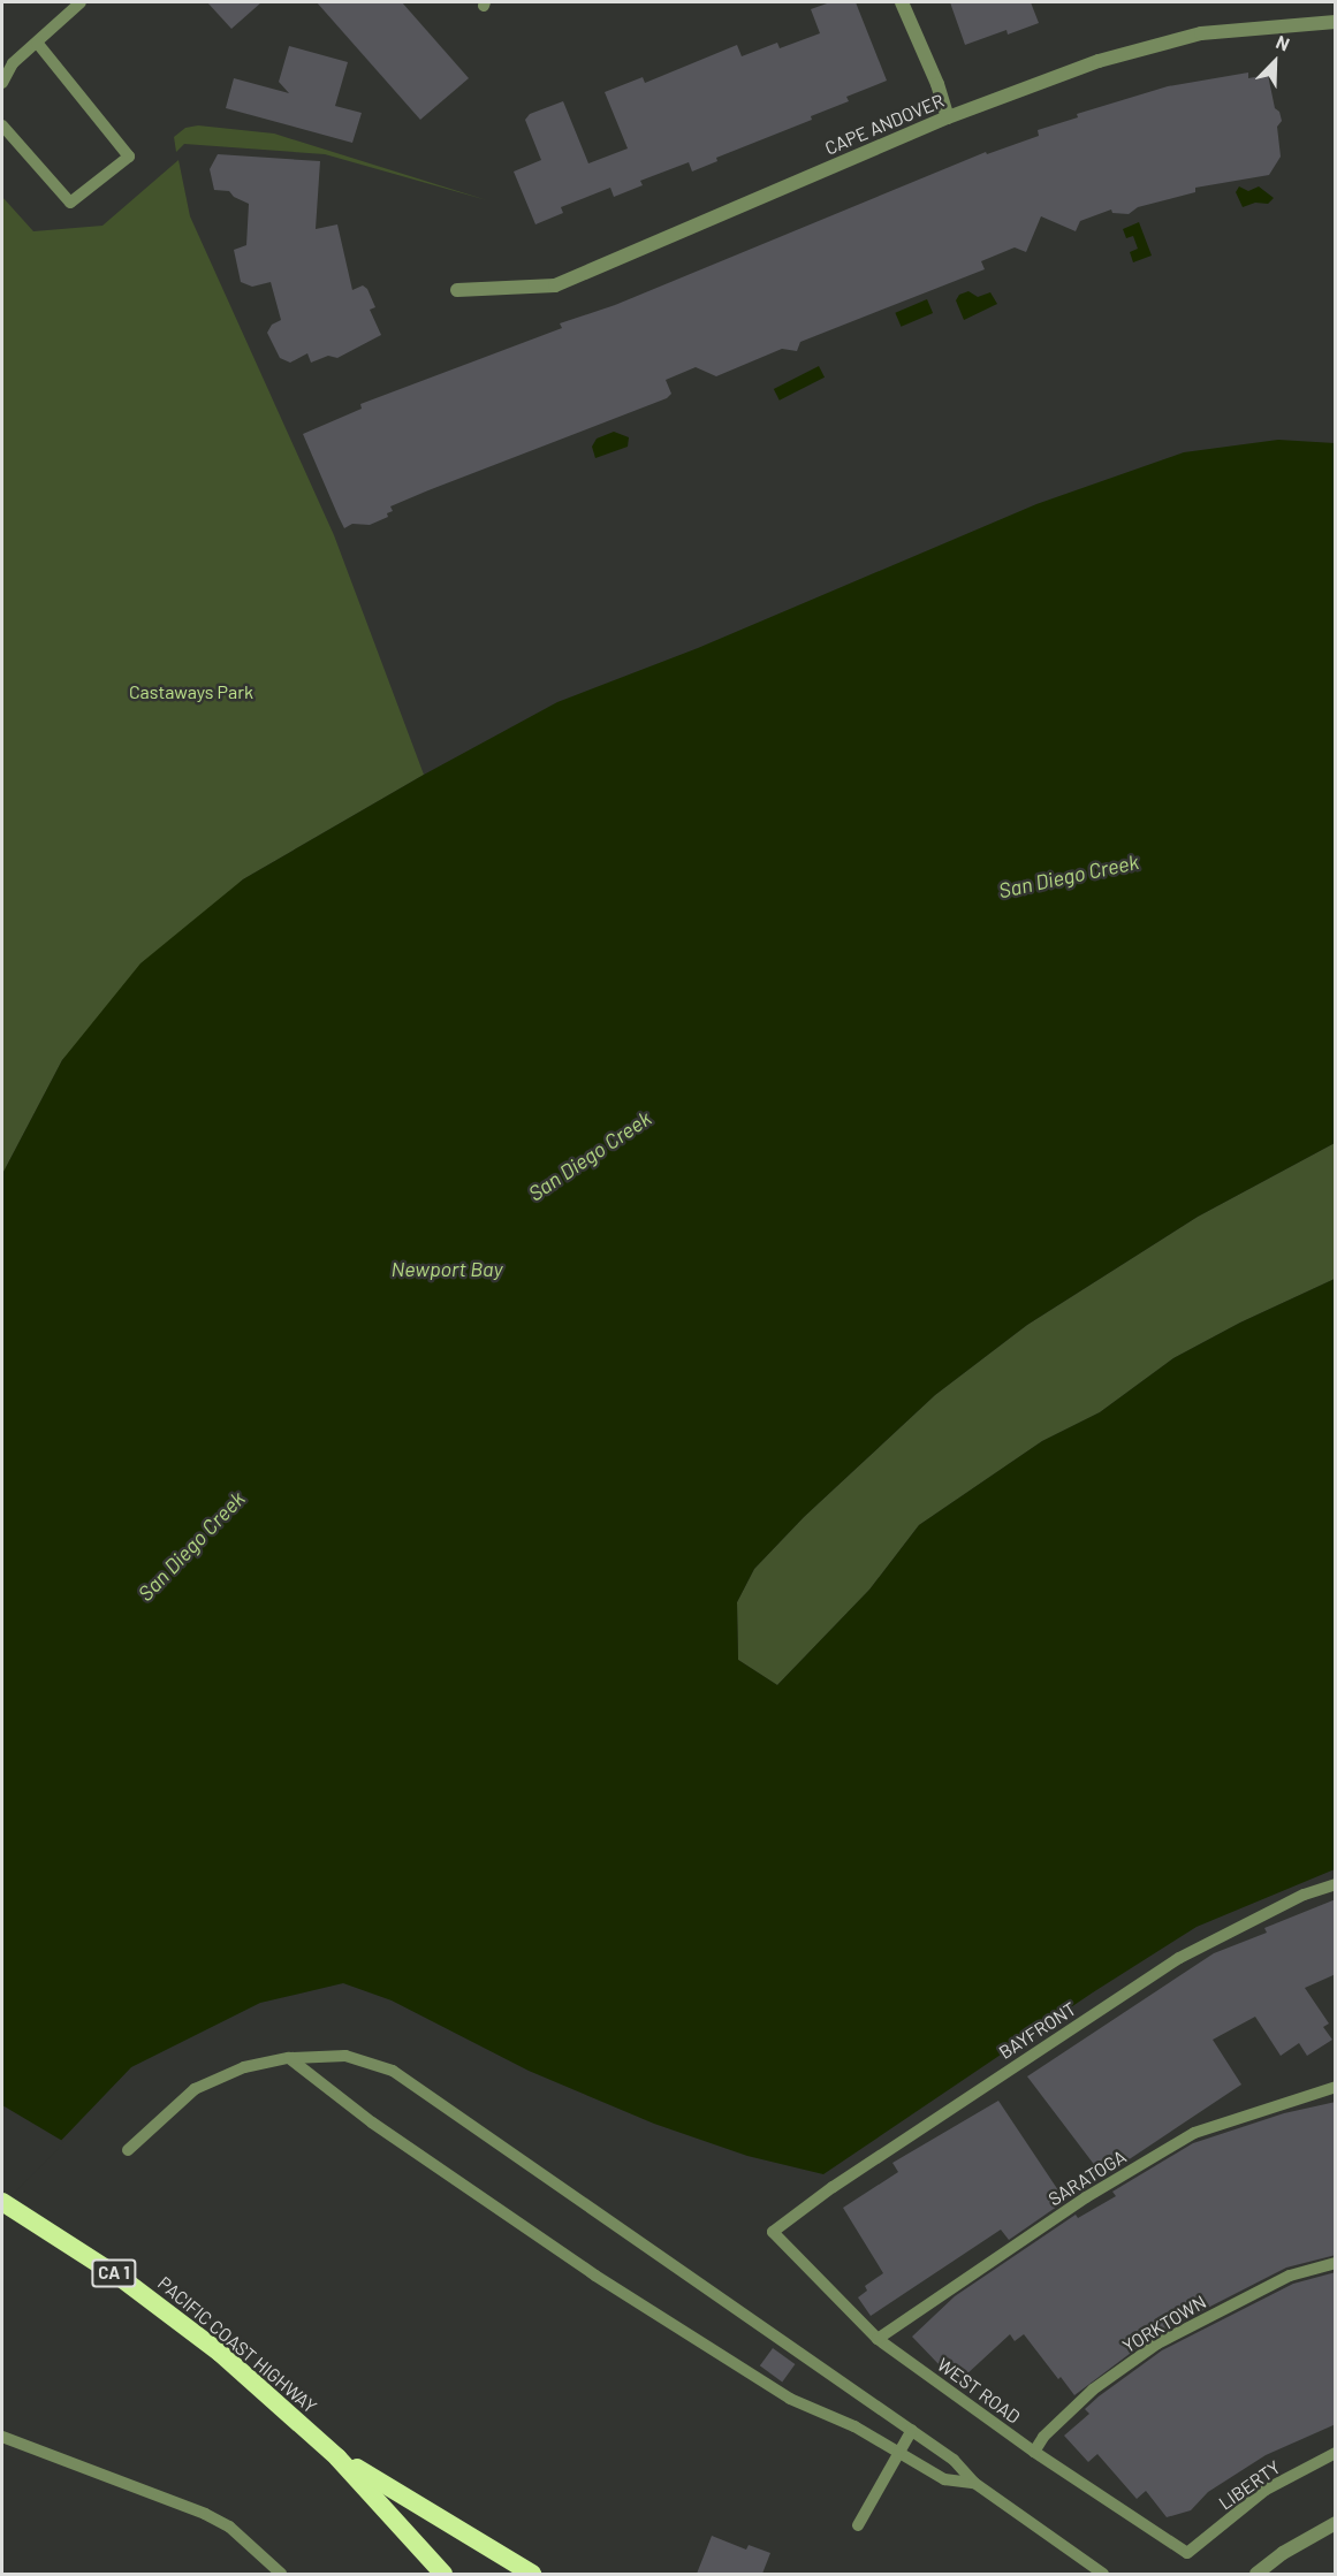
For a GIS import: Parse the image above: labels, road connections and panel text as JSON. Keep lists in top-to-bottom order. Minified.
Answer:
{"streets":{"highway":["CA 1","PACIFIC COAST HIGHWAY"],"street":["CAPE ANDOVER"],"lane":["BAYFRONT","SARATOGA","YORKTOWN","WEST ROAD","LIBERTY"]},"crossings":[["BAYFRONT","WEST ROAD"],["SARATOGA","WEST ROAD"],["YORKTOWN","WEST ROAD"],["WEST ROAD","LIBERTY"]],"water":["San Diego Creek","Newport Bay"],"parks":["Castaways Park"],"north":"top right"}
